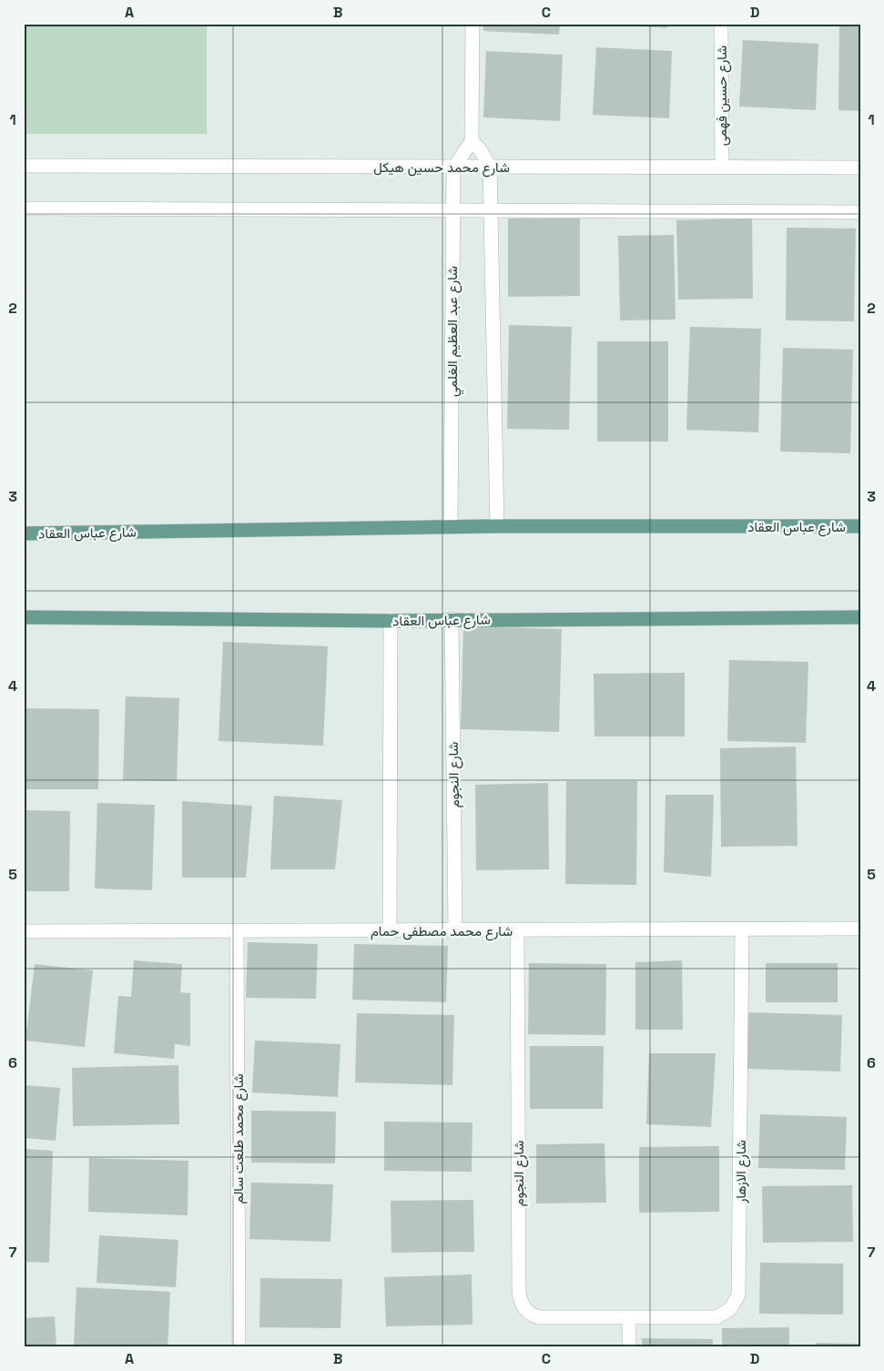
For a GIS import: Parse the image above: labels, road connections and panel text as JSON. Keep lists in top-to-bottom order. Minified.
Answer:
{"streets":{"main road":["شارع عباس العقاد"],"street":["شارع حسين فهمى","شارع محمد حسين هيكل","شارع عبد العظيم الغلمي","شارع النجوم","شارع محمد مصطفى حمام","شارع محمد طلعت سالم","شارع الازهار"]},"crossings":[["شارع حسين فهمى","شارع محمد حسين هيكل"],["شارع محمد حسين هيكل","شارع عبد العظيم الغلمي"],["شارع عبد العظيم الغلمي","شارع عباس العقاد"],["شارع عباس العقاد","شارع النجوم"],["شارع النجوم","شارع محمد مصطفى حمام"],["شارع النجوم","شارع الازهار"],["شارع محمد مصطفى حمام","شارع محمد طلعت سالم"],["شارع محمد مصطفى حمام","شارع الازهار"]],"grid":{"columns":["A","B","C","D"],"rows":["1","2","3","4","5","6","7"]}}
